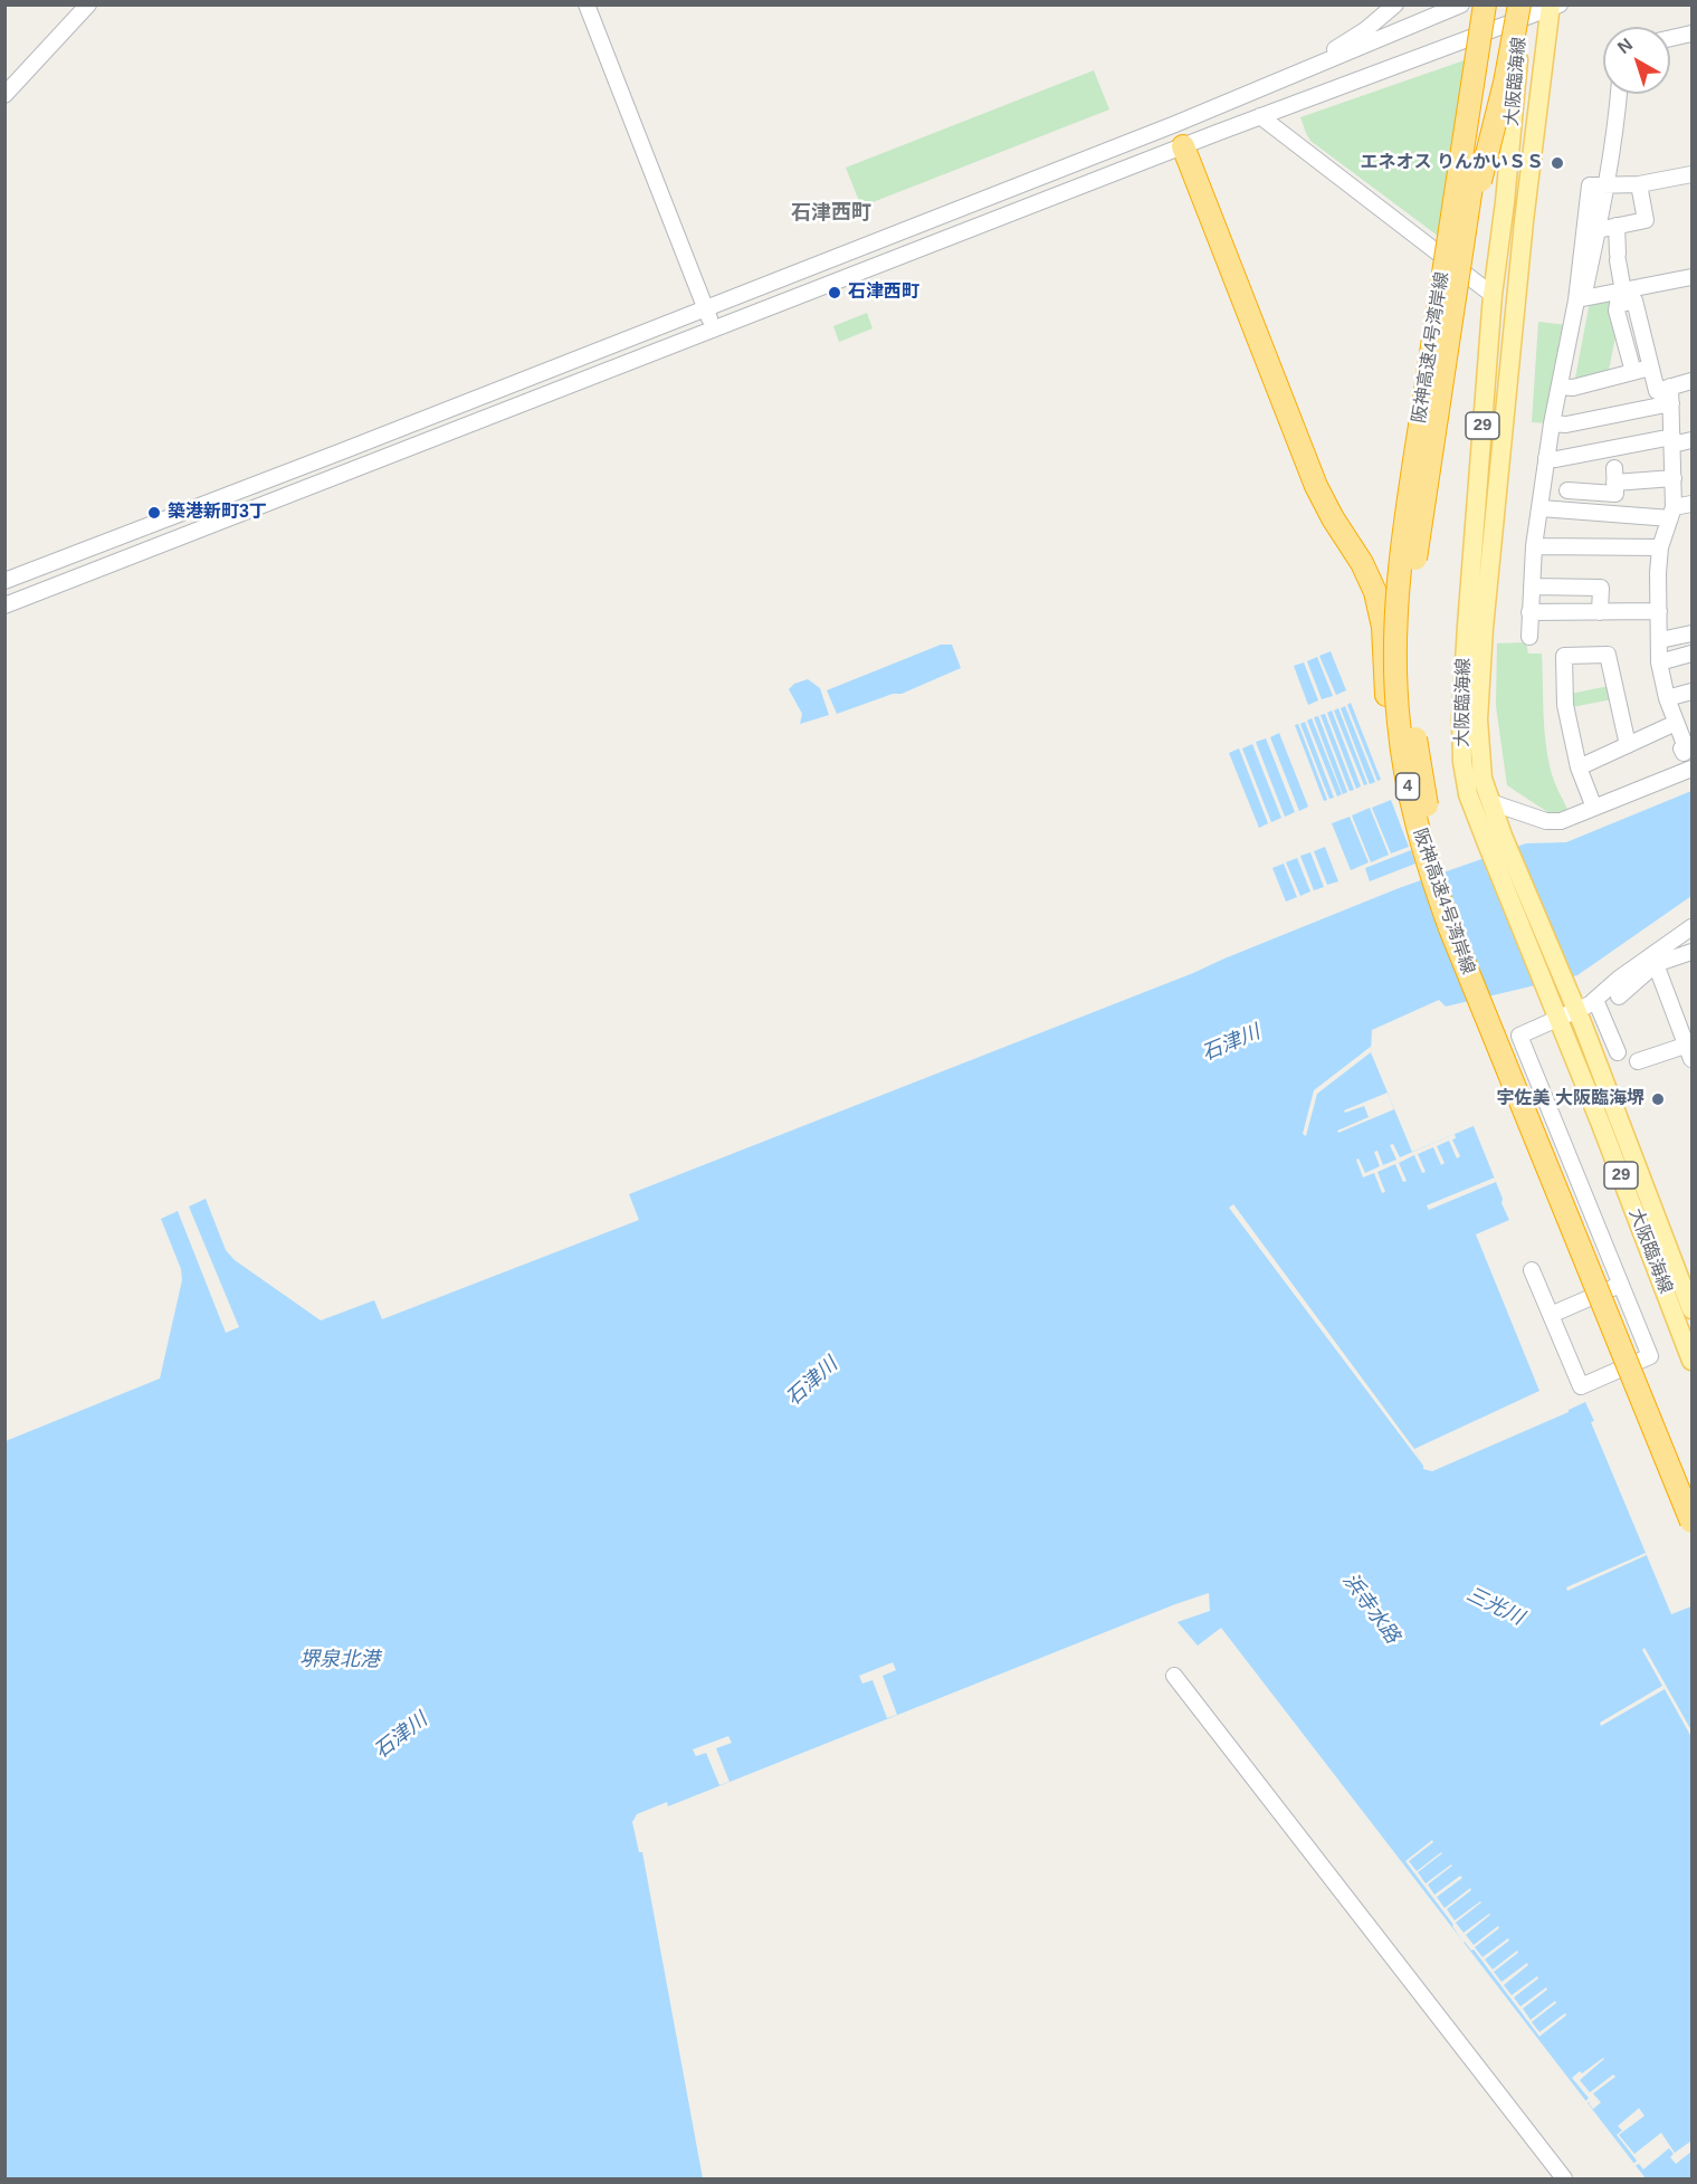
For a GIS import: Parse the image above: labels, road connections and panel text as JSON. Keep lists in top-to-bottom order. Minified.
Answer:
{"streets":{"highway":["阪神高速4号湾岸線","4"],"main road":["大阪臨海線","29"]},"districts":["石津西町"],"water":["石津川","三光川","浜寺水路","堺泉北港"],"places":["エネオス りんかいＳＳ","石津西町","築港新町3丁","宇佐美 大阪臨海堺"],"north":"top left"}
